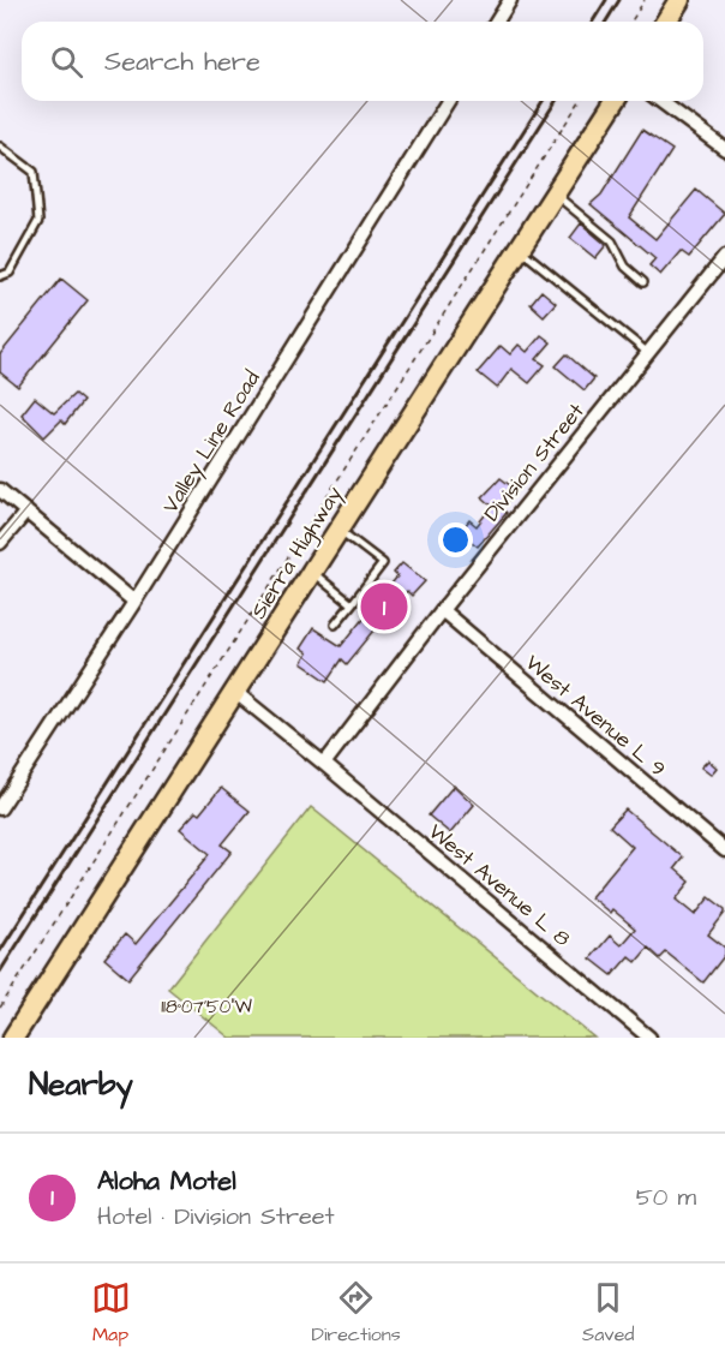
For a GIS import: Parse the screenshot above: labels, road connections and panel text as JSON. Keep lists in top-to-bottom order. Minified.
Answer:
{"streets":{"main road":["Sierra Highway"],"street":["Valley Line Road","Division Street","West Avenue L 9","West Avenue L 8"]},"crossings":[["Division Street","West Avenue L 9"],["Division Street","West Avenue L 8"],["Sierra Highway","West Avenue L 8"]],"page":{"search":"Search here","pins":"1","heading":"Nearby","list":[{"mark":"1","name":"Aloha Motel","note":"Hotel · Division Street","value":"50 m"}],"nav":["Map","Directions","Saved"]},"coordinates":["118°07'50\"W"]}
